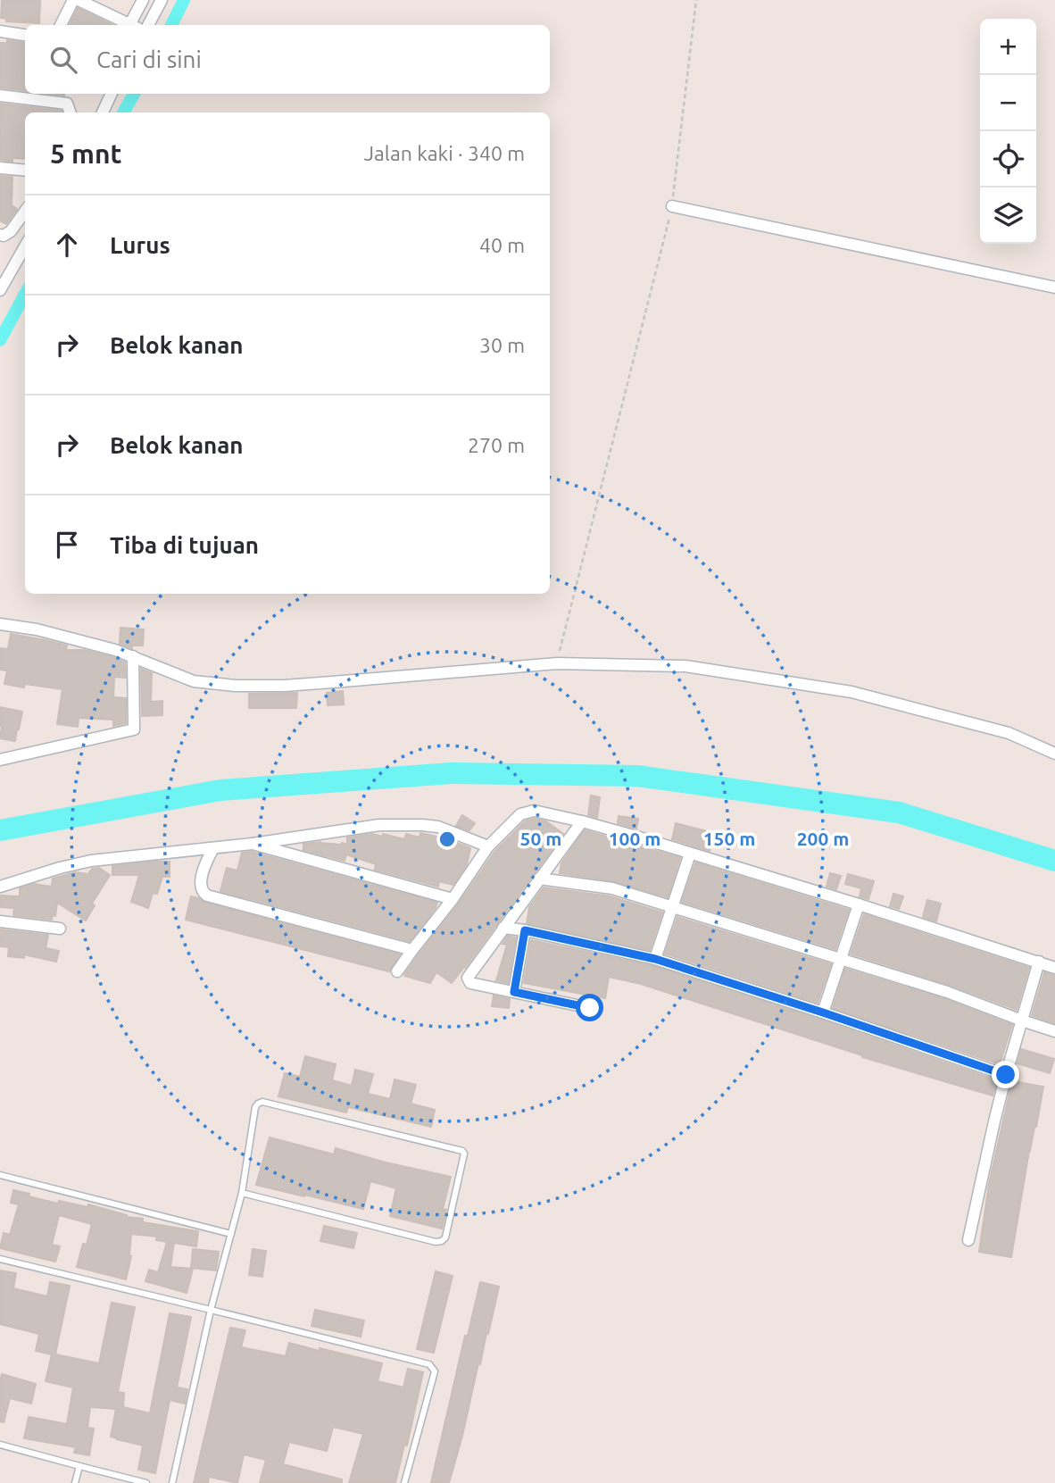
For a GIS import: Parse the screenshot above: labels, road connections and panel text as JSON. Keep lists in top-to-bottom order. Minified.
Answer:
{"page":{"map_buttons":["+","−"],"search":"Cari di sini","heading":["5 mnt","Jalan kaki · 340 m"],"list":[["Lurus","40 m"],["Belok kanan","30 m"],["Belok kanan","270 m"],"Tiba di tujuan"]},"rings":["50 m","100 m","150 m","200 m"]}
